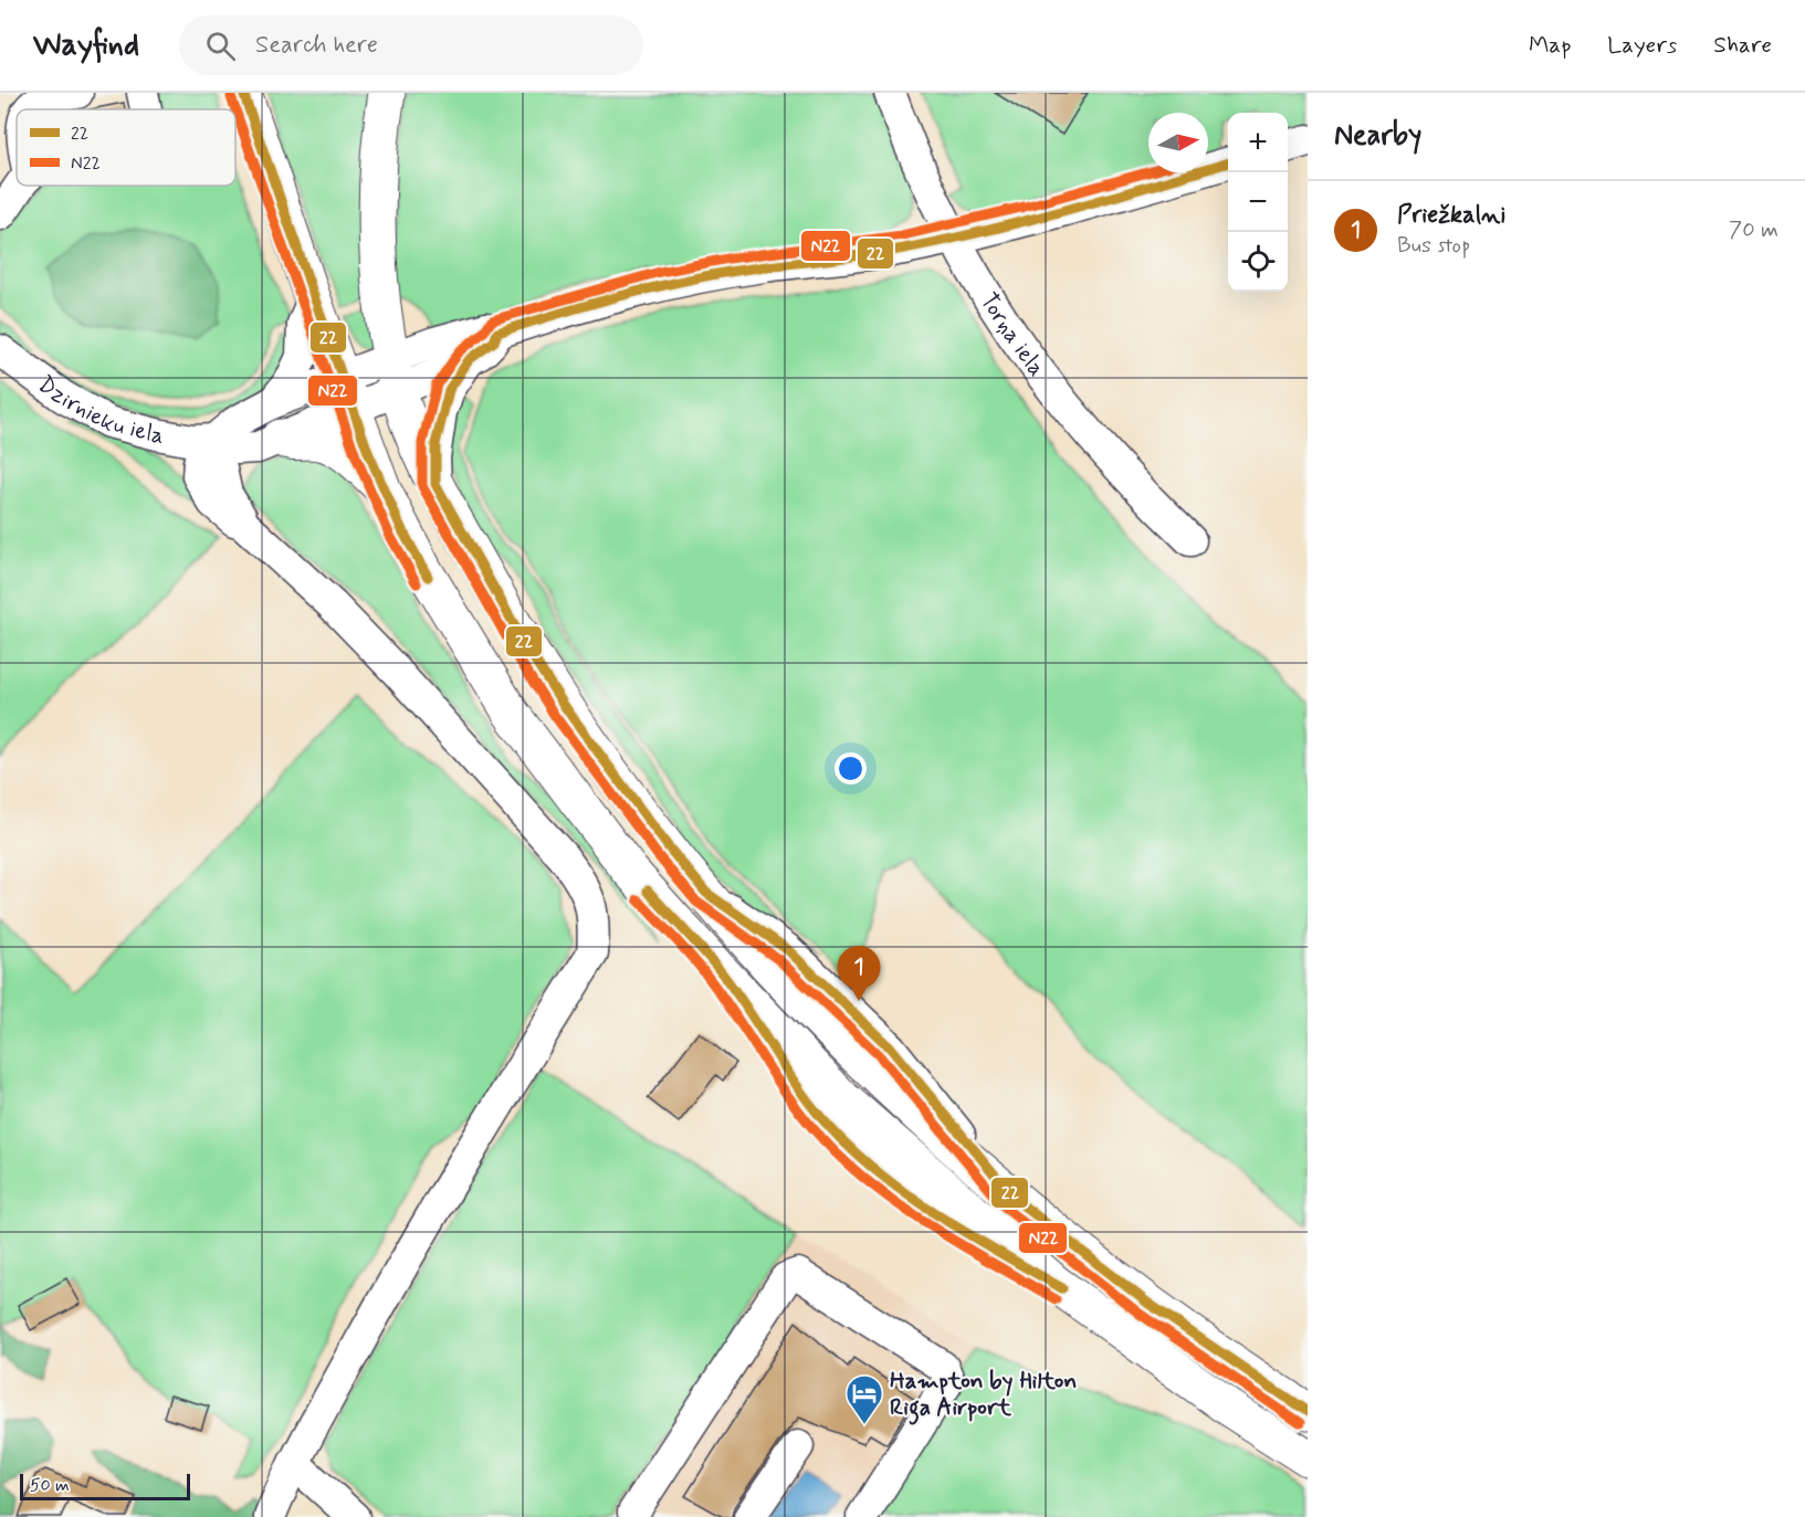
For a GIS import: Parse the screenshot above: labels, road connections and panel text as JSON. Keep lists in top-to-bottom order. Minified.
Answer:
{"streets":{"street":["Torņa iela","Dzirnieku iela"]},"places":{"hotel":["Hampton by Hilton Riga Airport"]},"lines":["transit line 22","transit line N22"],"legend":["22","N22"],"scale_bar":"50 m","north":"right","page":{"header":"Wayfind","search":"Search here","nav":["Map","Layers","Share"],"heading":"Nearby","map_buttons":["+","−"],"list":[{"mark":"1","name":"Priežkalni","note":"Bus stop","value":"70 m"}],"pins":"1","scale":"50 m"}}
